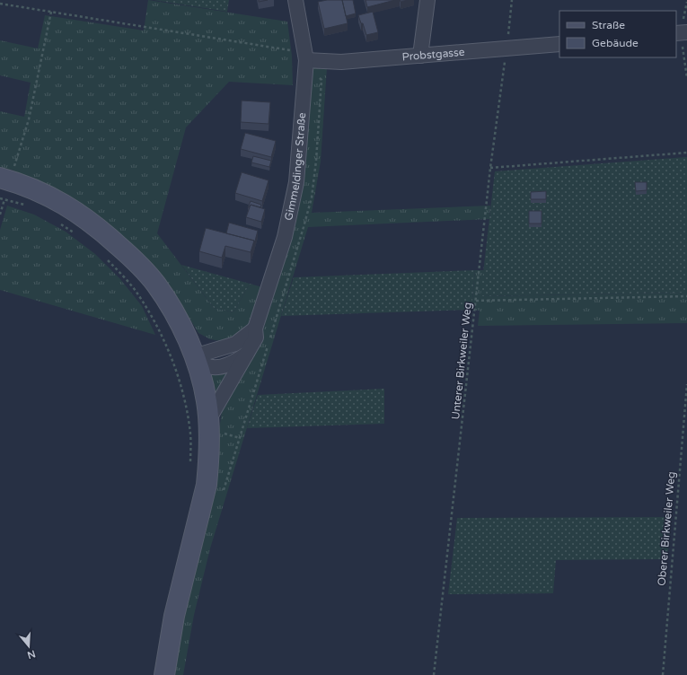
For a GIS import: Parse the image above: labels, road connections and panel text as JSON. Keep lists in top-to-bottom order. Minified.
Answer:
{"streets":{"street":["Probstgasse","Gimmeldinger Straße"],"path":["Unterer Birkweiler Weg","Oberer Birkweiler Weg"]},"crossings":[["Probstgasse","Gimmeldinger Straße"],["Probstgasse","Unterer Birkweiler Weg"]],"legend":["Straße","Gebäude"],"north":"bottom"}
